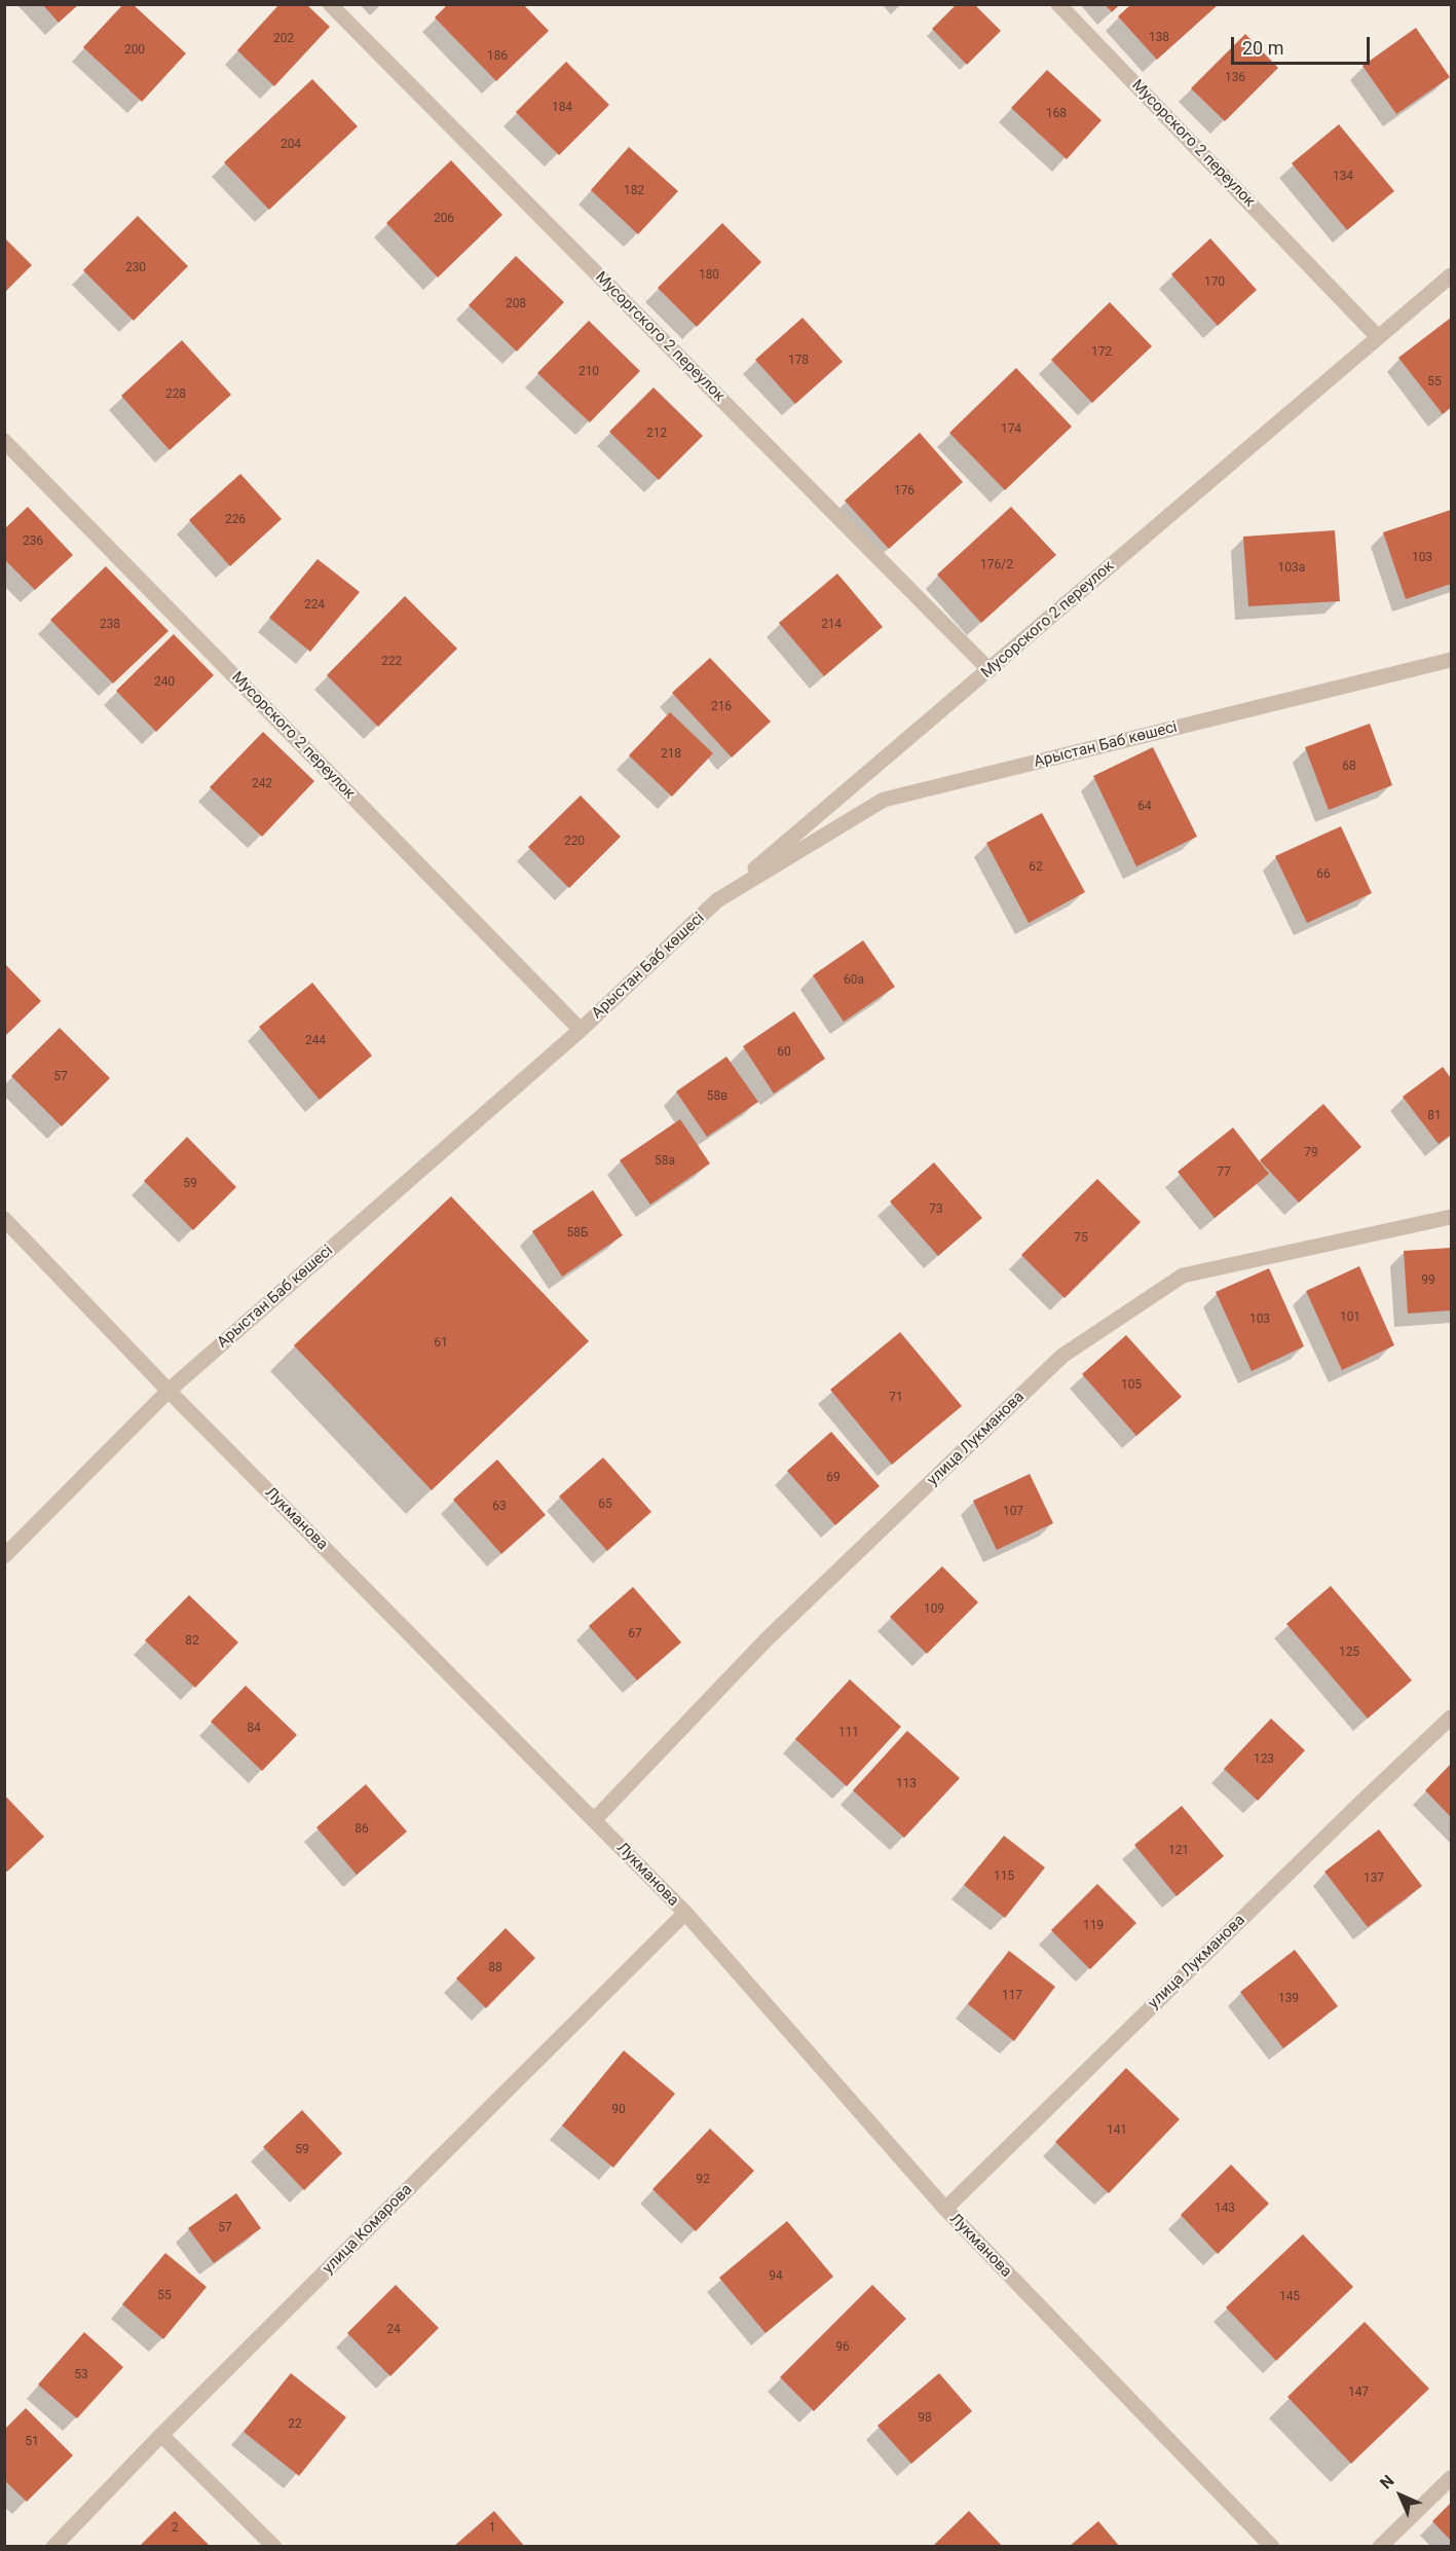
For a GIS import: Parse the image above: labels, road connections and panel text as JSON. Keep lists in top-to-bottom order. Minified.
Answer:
{"streets":{"street":["Мусорского 2 переулок","Мусоргского 2 переулок","Арыстан Баб көшесі","улица Лукманова","Лукманова","улица Комарова"]},"crossings":[["Мусорского 2 переулок","Мусоргского 2 переулок"],["Мусорского 2 переулок","Арыстан Баб көшесі"],["Арыстан Баб көшесі","Лукманова"],["улица Лукманова","Лукманова"],["Лукманова","улица Комарова"]],"house_numbers":["138","202","200","186","136","184","168","204","134","182","206","230","180","170","208","172","178","210","55","228","174","212","176","226","236","103","176/2","103а","224","238","214","222","240","216","218","68","242","64","220","62","66","60а","244","60","57","58в","81","79","58а","77","59","73","58Б","75","99","101","103","61","105","71","69","65","63","107","109","67","82","125","84","111","123","113","86","121","115","137","119","88","117","139","90","141","59","92","143","57","94","55","145","24","96","53","147","98","22","51","2","1"],"scale_bar":"20 m","north":"top left"}
